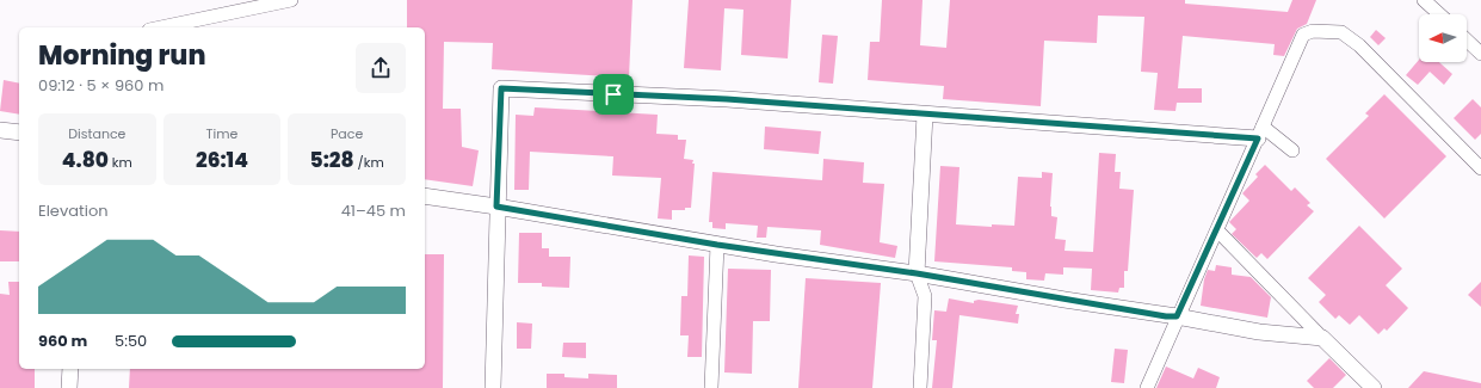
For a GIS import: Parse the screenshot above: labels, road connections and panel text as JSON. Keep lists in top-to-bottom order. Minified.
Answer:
{"north":"left","page":{"heading":["Morning run","09:12 · 5 × 960 m"],"stats":[["Distance","4.80 km"],["Time","26:14"],["Pace","5:28 /km"]],"chart":["Elevation","41–45 m"],"list":[{"name":"960 m","note":"5:50"}]}}
